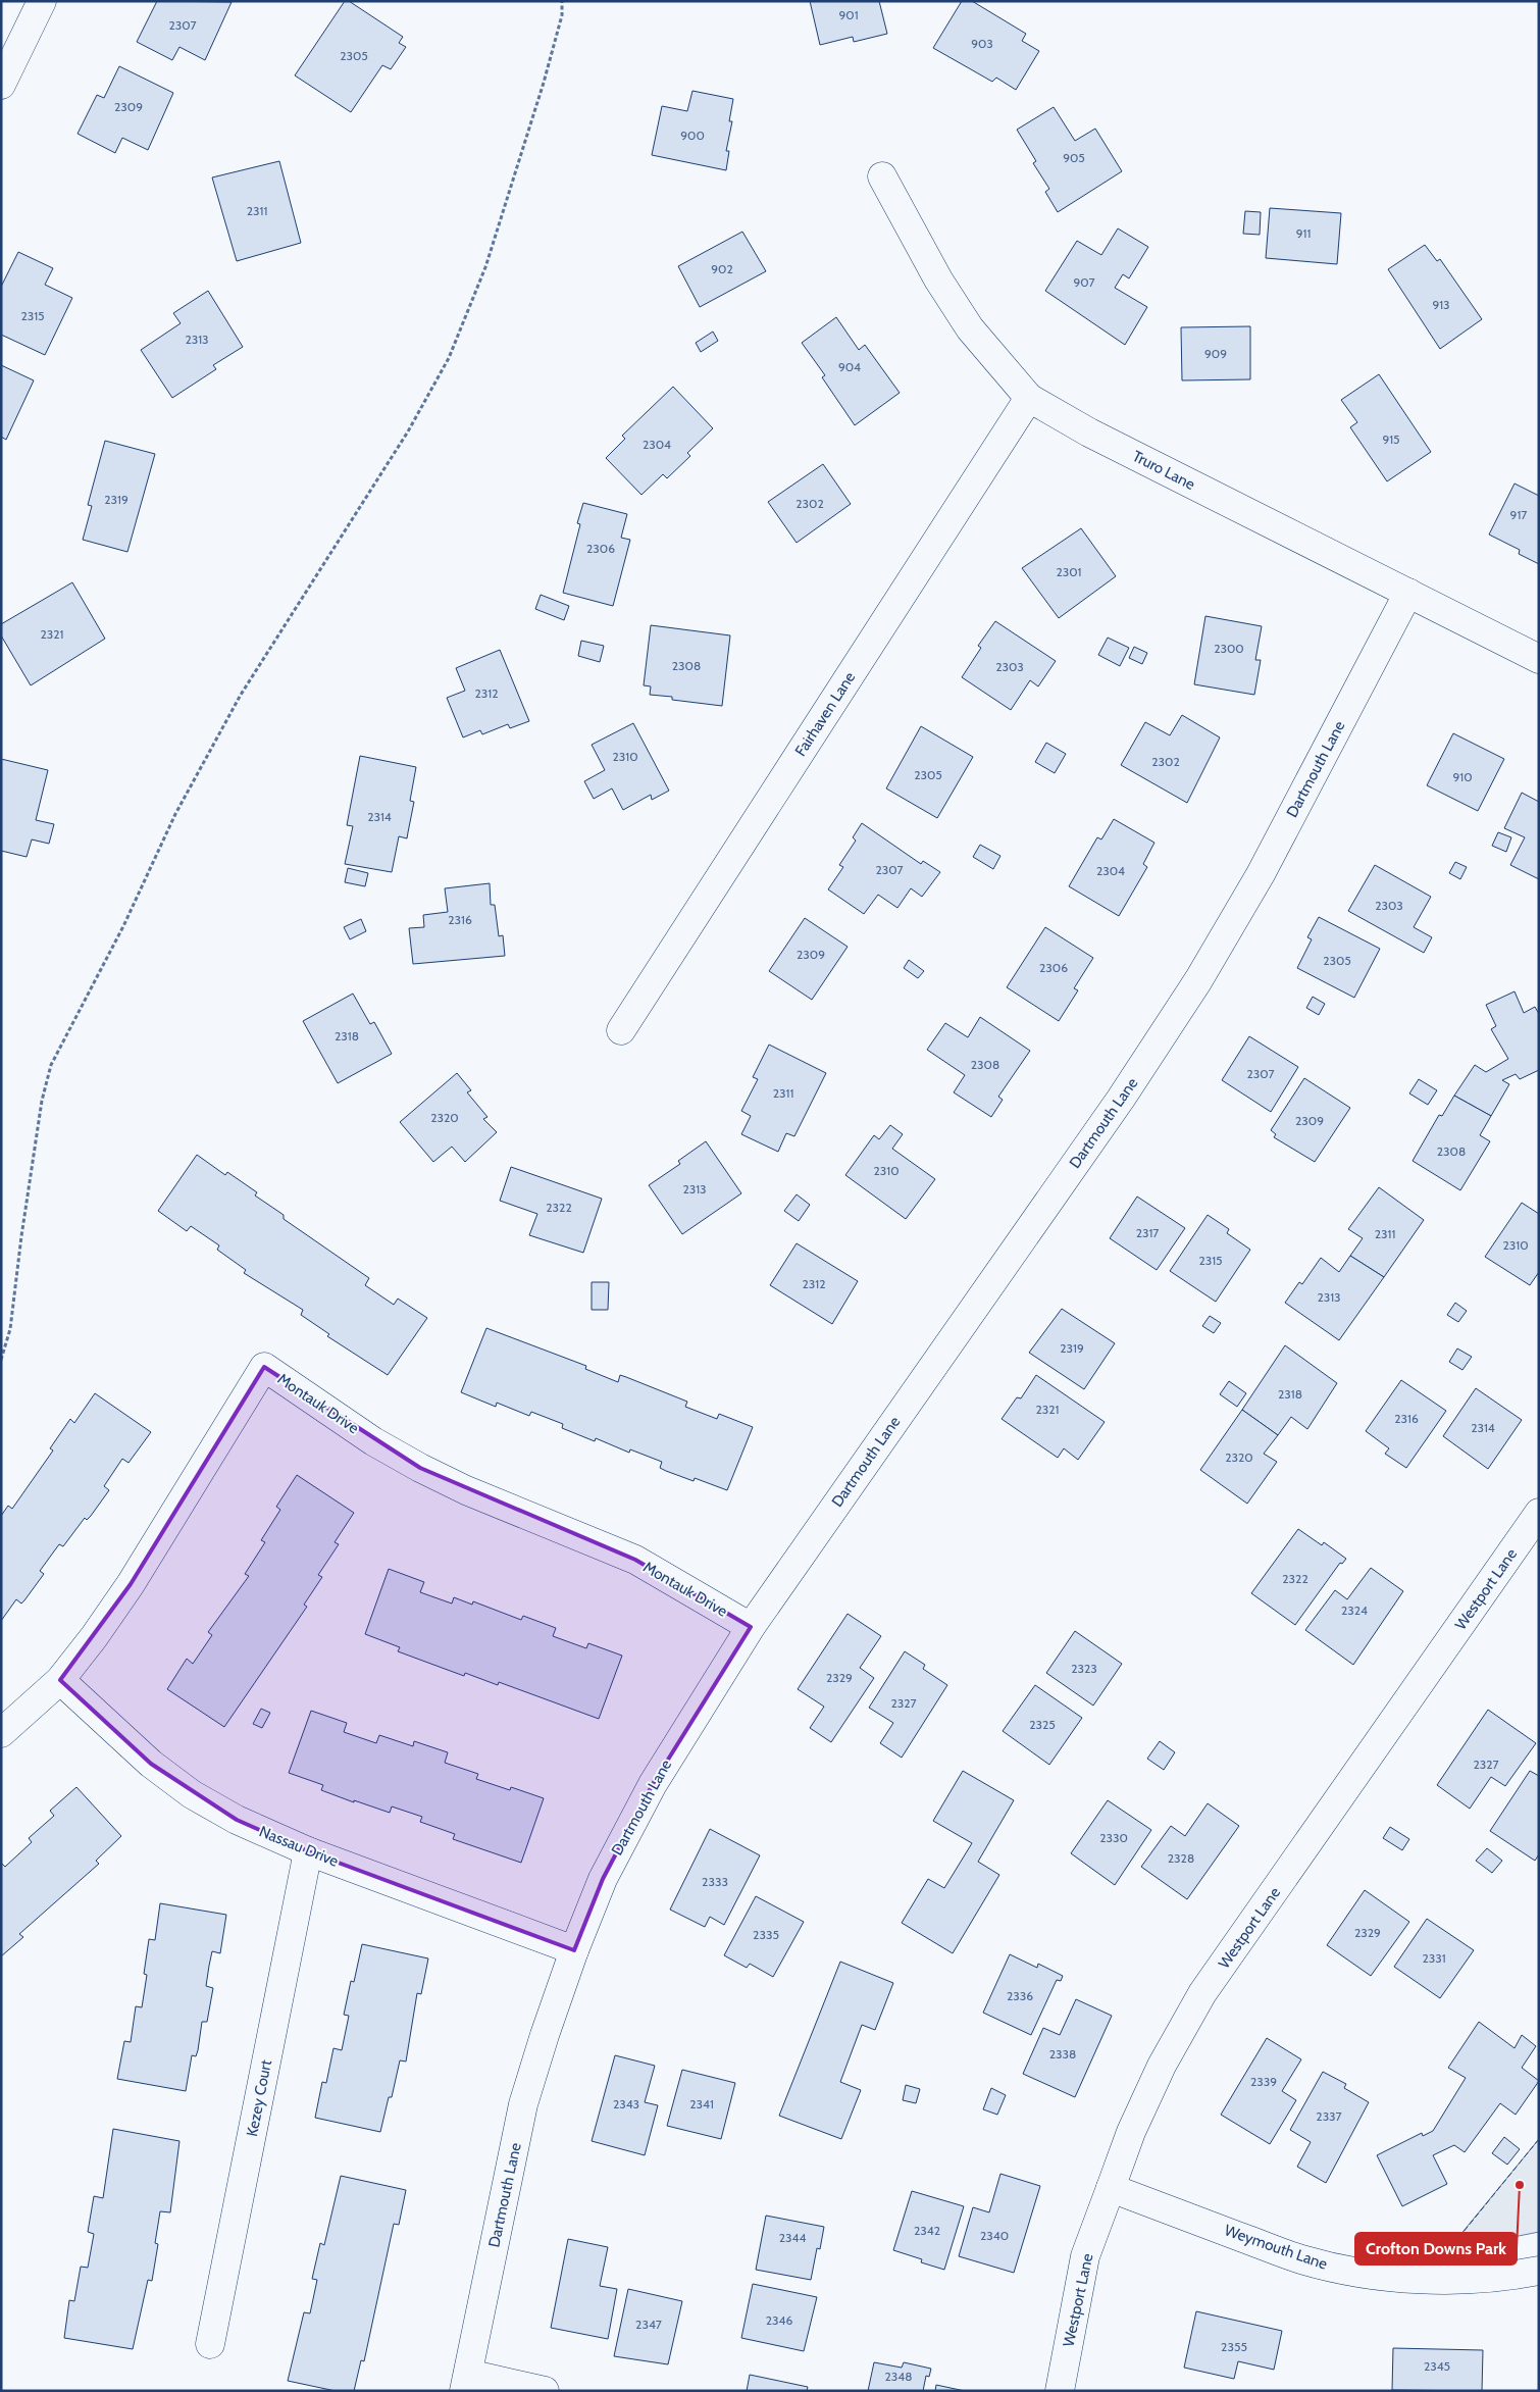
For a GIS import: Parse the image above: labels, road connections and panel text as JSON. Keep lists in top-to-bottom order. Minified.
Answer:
{"streets":{"street":["Truro Lane","Fairhaven Lane","Dartmouth Lane","Montauk Drive","Westport Lane","Nassau Drive","Kezey Court","Weymouth Lane"]},"crossings":[["Truro Lane","Fairhaven Lane"],["Truro Lane","Dartmouth Lane"],["Dartmouth Lane","Montauk Drive"],["Dartmouth Lane","Nassau Drive"],["Montauk Drive","Nassau Drive"],["Westport Lane","Weymouth Lane"],["Nassau Drive","Kezey Court"]],"places":["Crofton Downs Park"],"house_numbers":["901","2307","903","2305","2309","900","905","2311","911","902","907","913","2315","2313","909","904","915","2304","2319","2302","917","2306","2301","2321","2300","2308","2303","2312","2310","2302","2305","910","2314","2307","2304","2303","2316","2309","2305","2306","2318","2308","2307","2311","2320","2309","2308","2310","2313","2322","2317","2311","2310","2315","2312","2313","2319","2318","2321","2316","2314","2320","2322","2324","2323","2329","2327","2325","2327","2330","2328","2333","2329","2335","2331","2336","2338","2339","2343","2341","2337","2342","2340","2344","2346","2347","2355","2345","2348"]}
